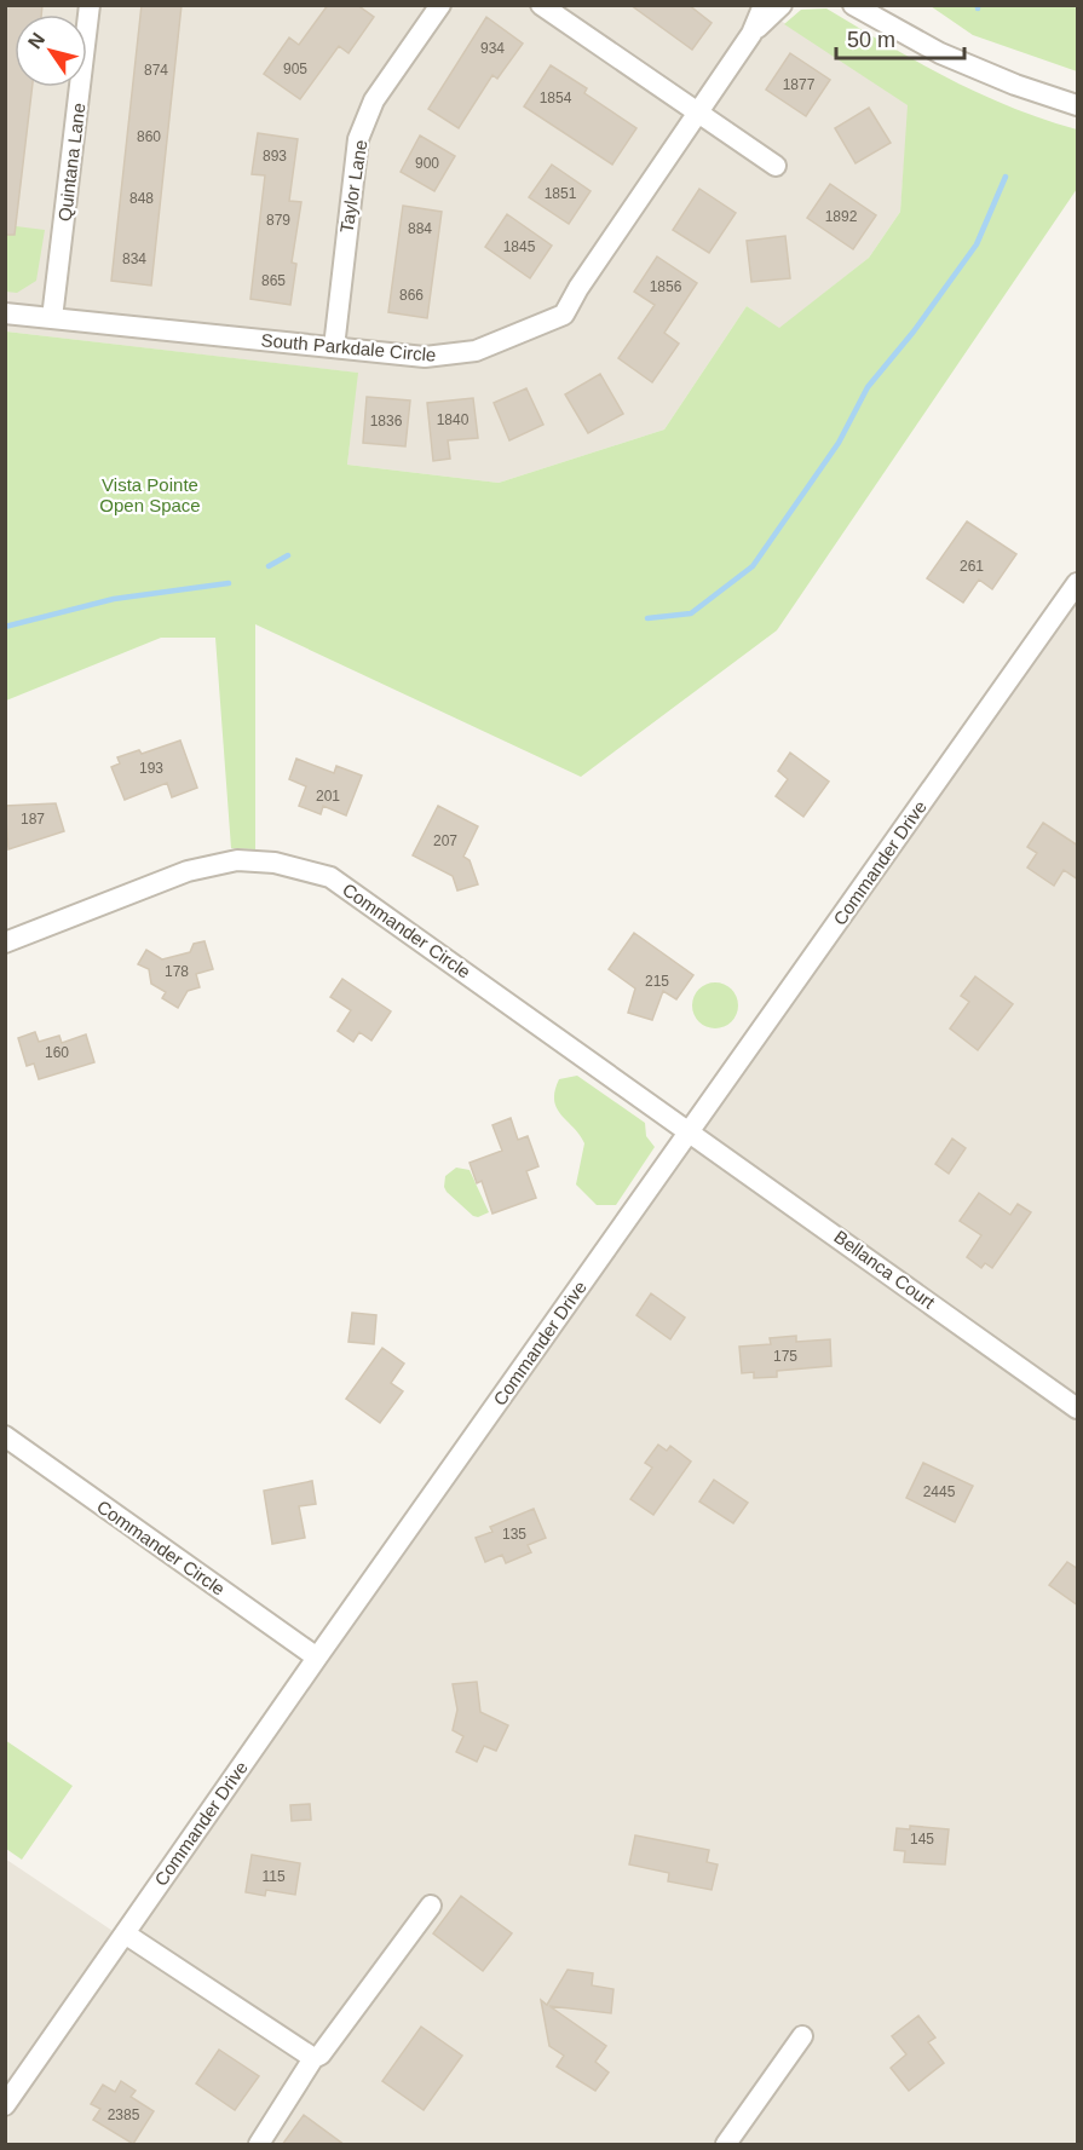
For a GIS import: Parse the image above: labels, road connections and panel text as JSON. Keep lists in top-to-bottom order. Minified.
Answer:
{"streets":{"street":["Quintana Lane","Taylor Lane","South Parkdale Circle","Commander Drive","Commander Circle","Bellanca Court"]},"crossings":[["Quintana Lane","South Parkdale Circle"],["Taylor Lane","South Parkdale Circle"],["Commander Drive","Commander Circle"],["Commander Drive","Bellanca Court"],["Commander Circle","Bellanca Court"]],"parks":["Vista Pointe Open Space"],"house_numbers":["934","905","874","1877","1854","860","893","900","1851","848","1892","879","884","1845","834","865","1856","866","1840","1836","261","193","201","187","207","178","215","160","175","2445","135","145","115","2385"],"scale_bar":"50 m","north":"top left"}
